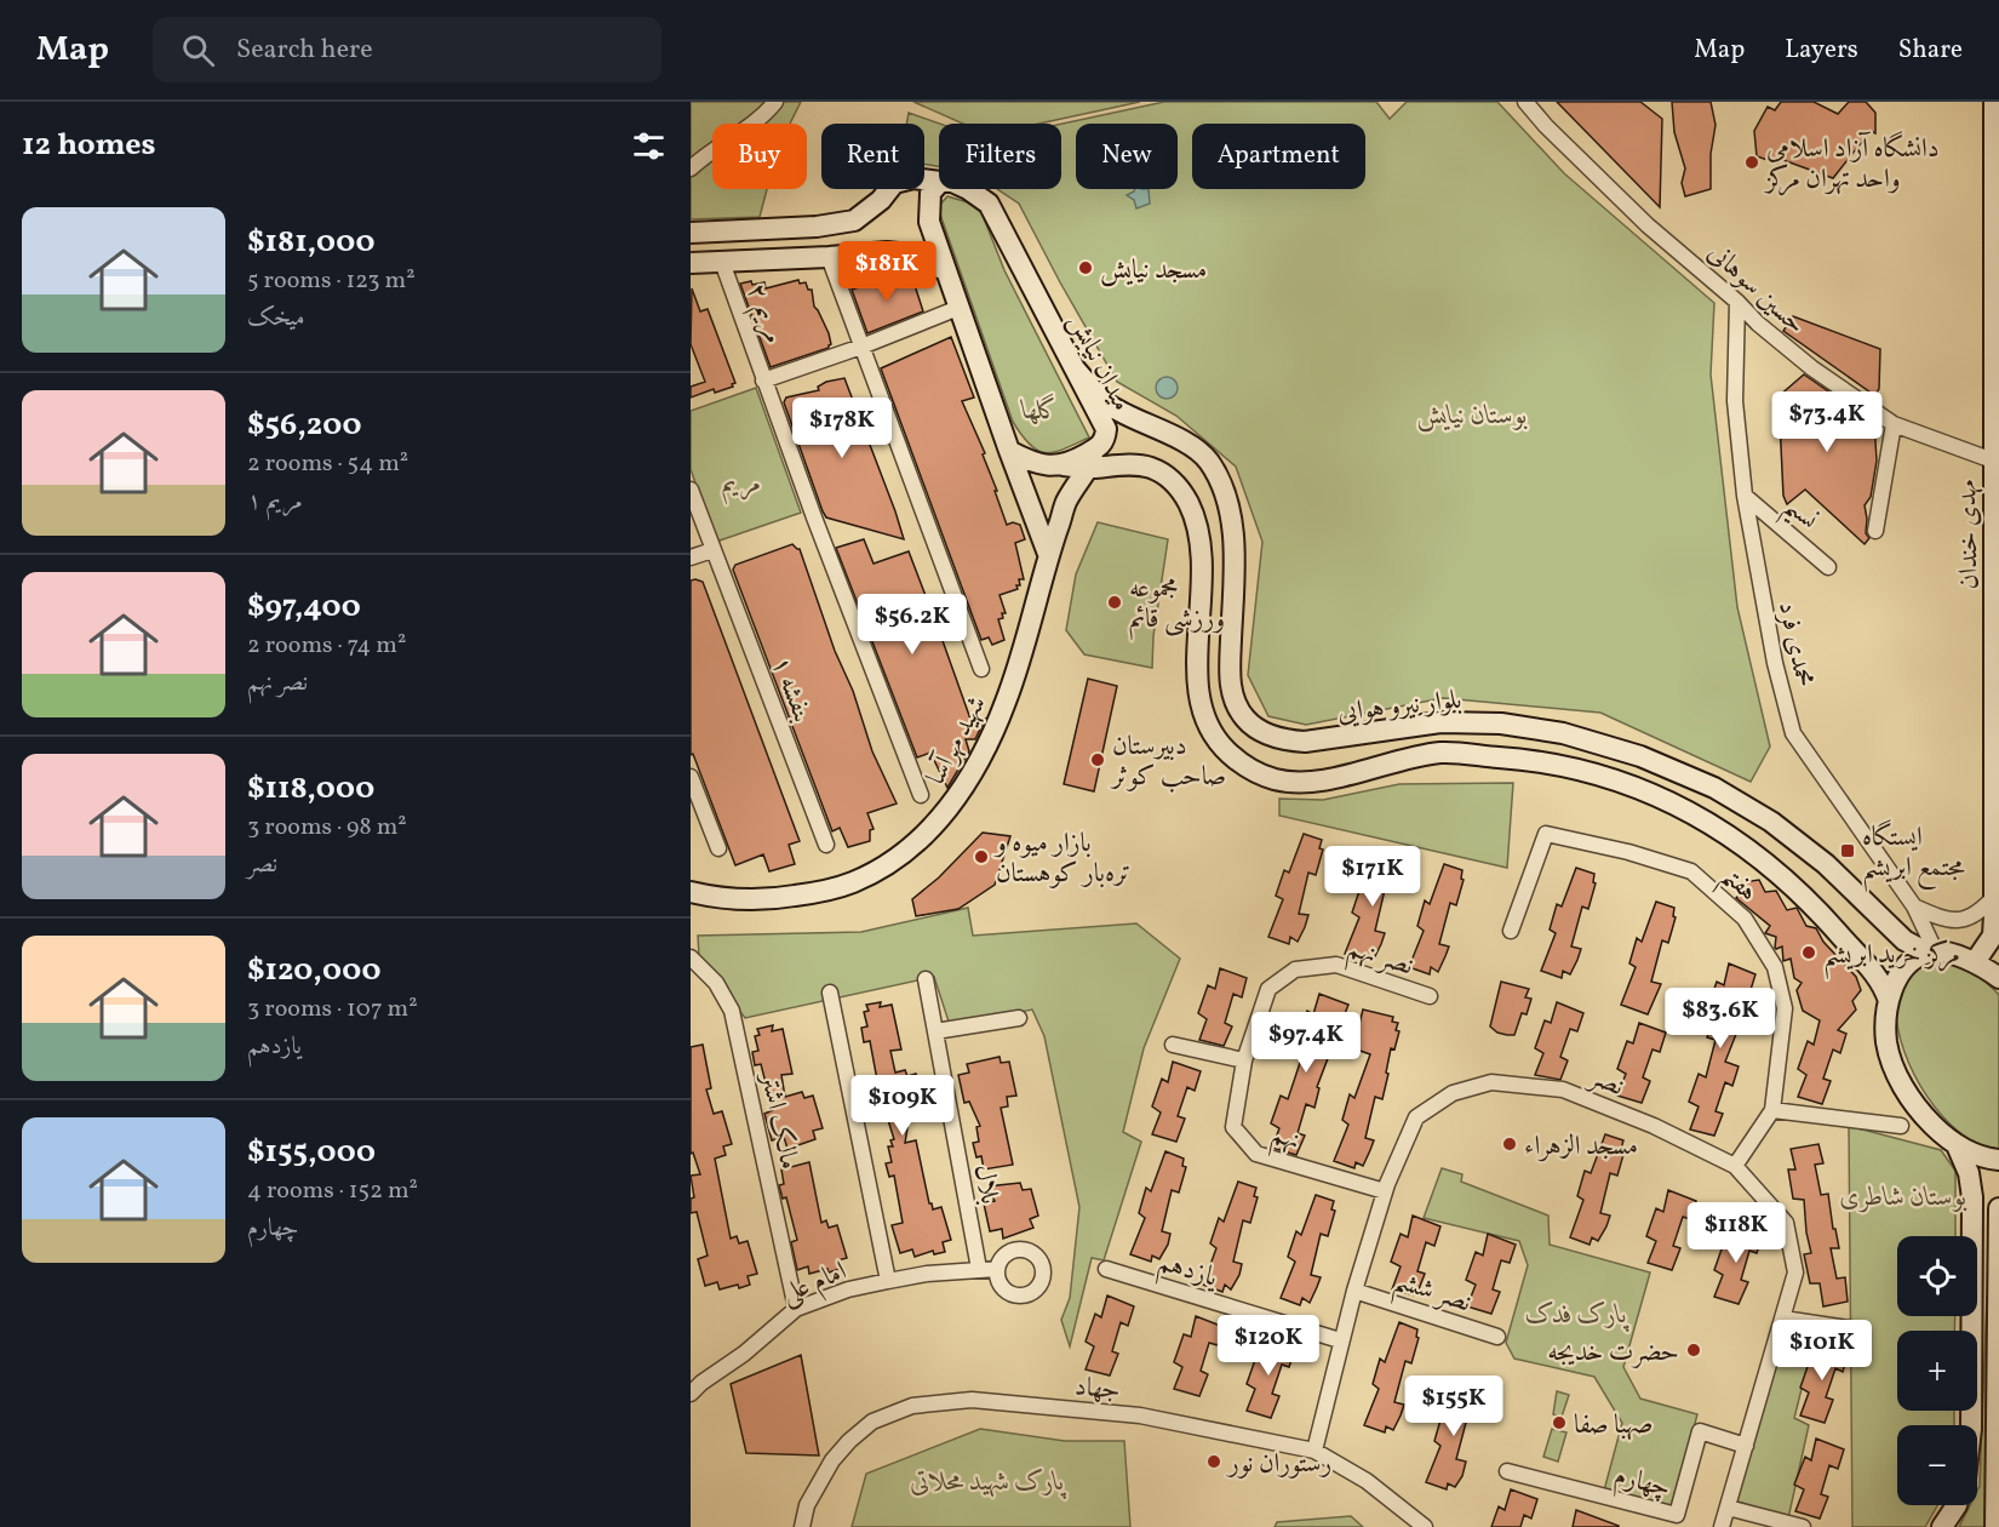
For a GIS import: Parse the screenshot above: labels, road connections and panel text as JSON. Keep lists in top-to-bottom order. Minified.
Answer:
{"streets":{"main road":["میدان نیایش","مهدی خندان","بلوار نیرو هوایی","شهید مهرآسا"],"street":["حسین سوهانی","مریم ۲","نسیم","محمدی فرد","بنفشه ۱","هفتم","نصر نهم","نصر","مالک اشتر","نهم","بلال","یازدهم","امام علی","نصر ششم","جهاد","چهارم"]},"crossings":[["حسین سوهانی","مهدی خندان"],["حسین سوهانی","محمدی فرد"],["میدان نیایش","بلوار نیرو هوایی"],["میدان نیایش","شهید مهرآسا"],["نسیم","محمدی فرد"],["مهدی خندان","بلوار نیرو هوایی"],["محمدی فرد","بلوار نیرو هوایی"],["بلوار نیرو هوایی","شهید مهرآسا"],["هفتم","نصر"],["نصر نهم","نهم"],["نصر","نهم"],["نصر","یازدهم"],["نصر","نصر ششم"],["نصر","جهاد"],["نصر","چهارم"],["مالک اشتر","امام علی"],["بلال","امام علی"]],"parks":["گلها","بوستان نیایش","مریم","بوستان شاطری","پارک فدک","پارک شهید محلاتی"],"places":{"other":["دانشگاه آزاد اسلامی واحد تهران مرکز","مسجد نیایش","مجموعه ورزشی قائم","دبيرستان صاحب كوثر","بازار میوه و تره‌بار کوهستان","مرکز خرید ابریشم","مسجد الزهراء","حضرت خدیجه","صهبا صفا","رستوران نور"],"transit":["ایستگاه مجتمع ابریشم"]},"page":{"header":"Map","search":"Search here","nav":["Map","Layers","Share"],"heading":"12 homes","chip":["Buy","Rent","Filters","New","Apartment"],"list":[{"name":"$181,000","note":"5 rooms · 123 m² · میخک"},{"name":"$56,200","note":"2 rooms · 54 m² · مریم ۱"},{"name":"$97,400","note":"2 rooms · 74 m² · نصر نهم"},{"name":"$118,000","note":"3 rooms · 98 m² · نصر"},{"name":"$120,000","note":"3 rooms · 107 m² · یازدهم"},{"name":"$155,000","note":"4 rooms · 152 m² · چهارم"}],"price":["$181K","$73.4K","$178K","$56.2K","$171K","$83.6K","$97.4K","$109K","$118K","$120K","$101K","$155K"],"map_buttons":["+","−"]}}
